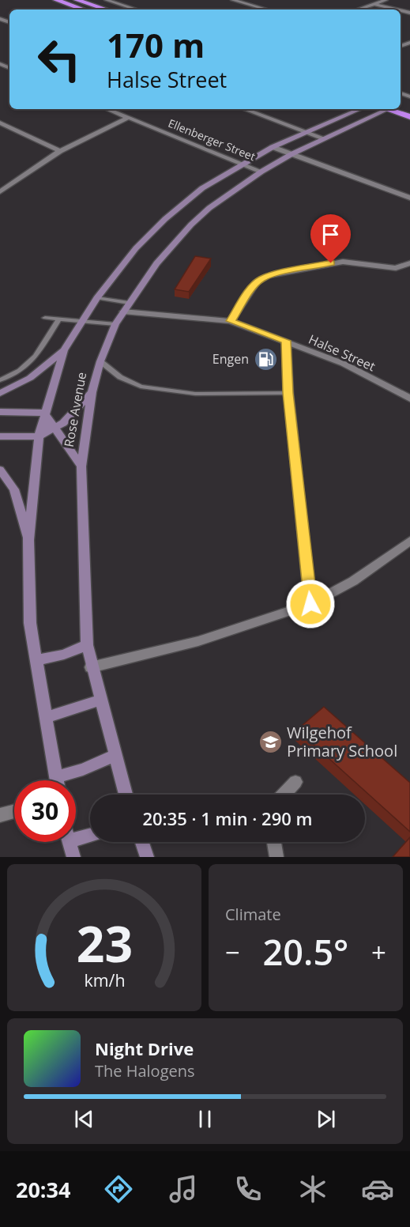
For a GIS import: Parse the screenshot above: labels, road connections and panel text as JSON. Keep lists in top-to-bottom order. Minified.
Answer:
{"streets":{"street":["Ellenberger Street","Halse Street","Rose Avenue"]},"crossings":[["Ellenberger Street","Rose Avenue"],["Halse Street","Rose Avenue"]],"places":{"fuel station":["Engen"],"school or university":["Wilgehof Primary School"]},"page":{"turn":["170 m","Halse Street"],"limit":"30","trip":"20:35 · 1 min · 290 m","tile":"Climate","heat":["−","20.5°","+"],"song":["Night Drive","The Halogens"],"tabs":"20:34","gauge":["23","km/h"]}}
